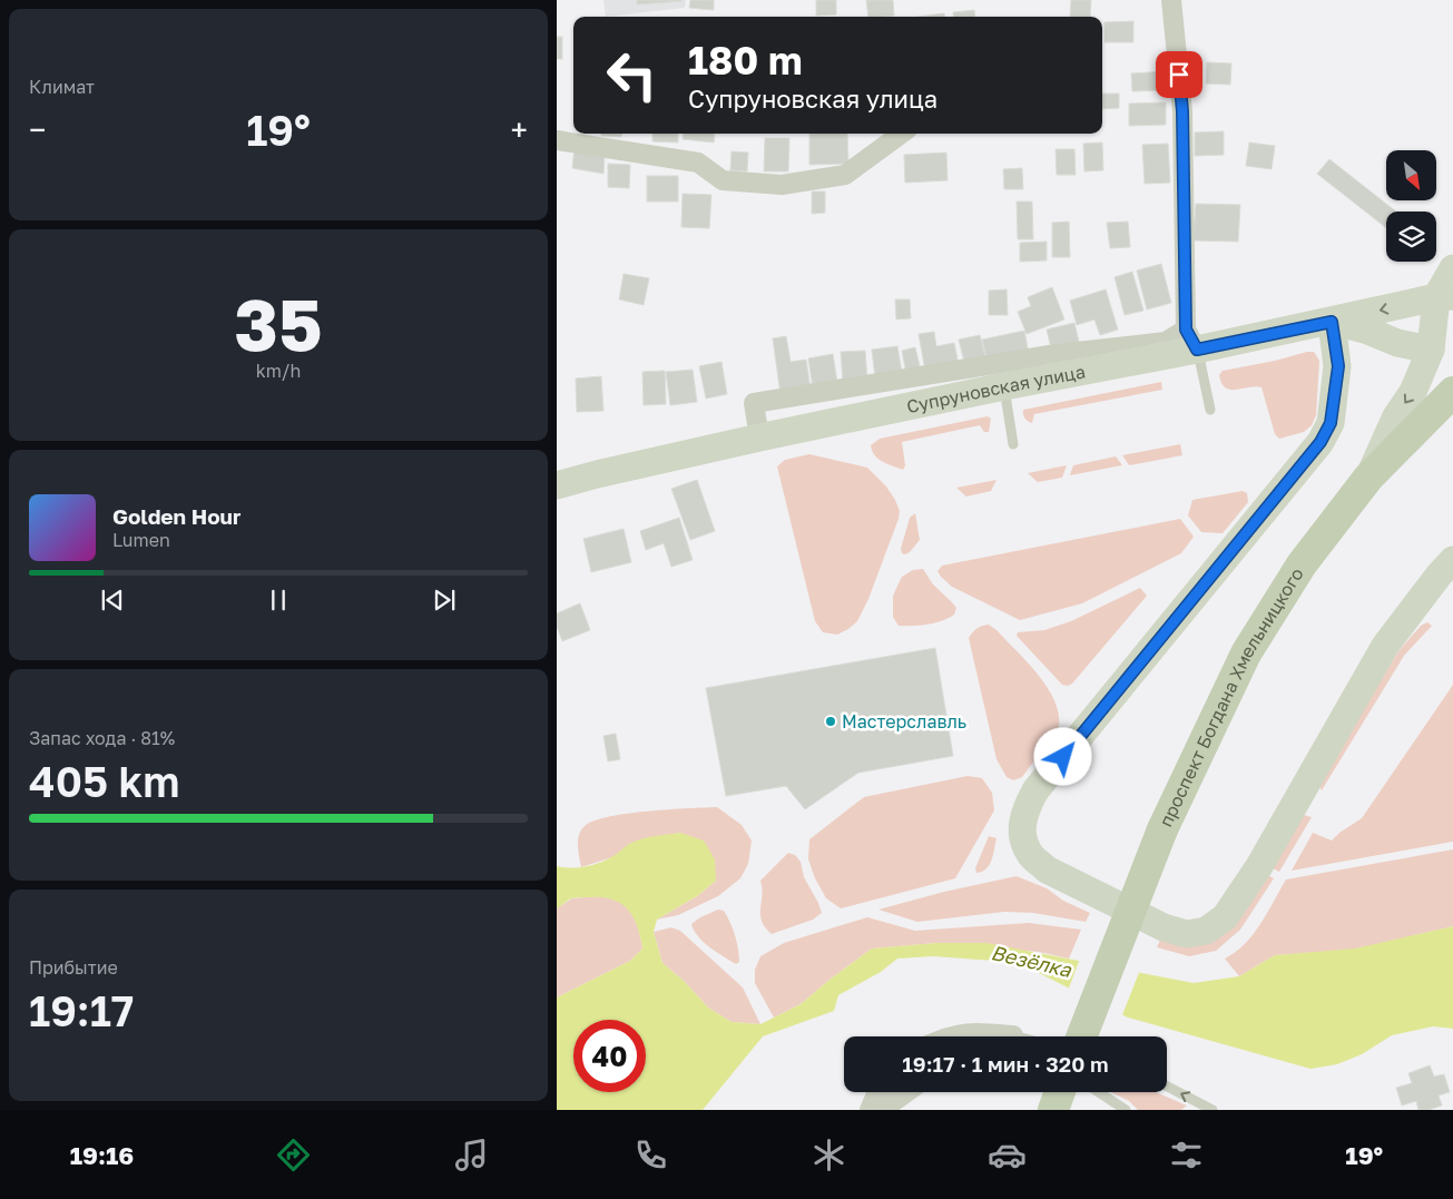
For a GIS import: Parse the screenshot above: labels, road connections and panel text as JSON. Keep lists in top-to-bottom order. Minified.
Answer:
{"streets":{"main road":["проспект Богдана Хмельницкого"],"street":["Супруновская улица"]},"water":["Везёлка"],"places":["Мастерславль"],"north":"bottom right","page":{"tile":["Климат",["35","km/h"],["Запас хода · 81%","405 km"],["Прибытие","19:17"]],"turn":["180 m","Супруновская улица"],"heat":["−","19°","+"],"song":["Golden Hour","Lumen"],"limit":"40","trip":"19:17 · 1 мин · 320 m","tabs":["19:16","19°"]}}
